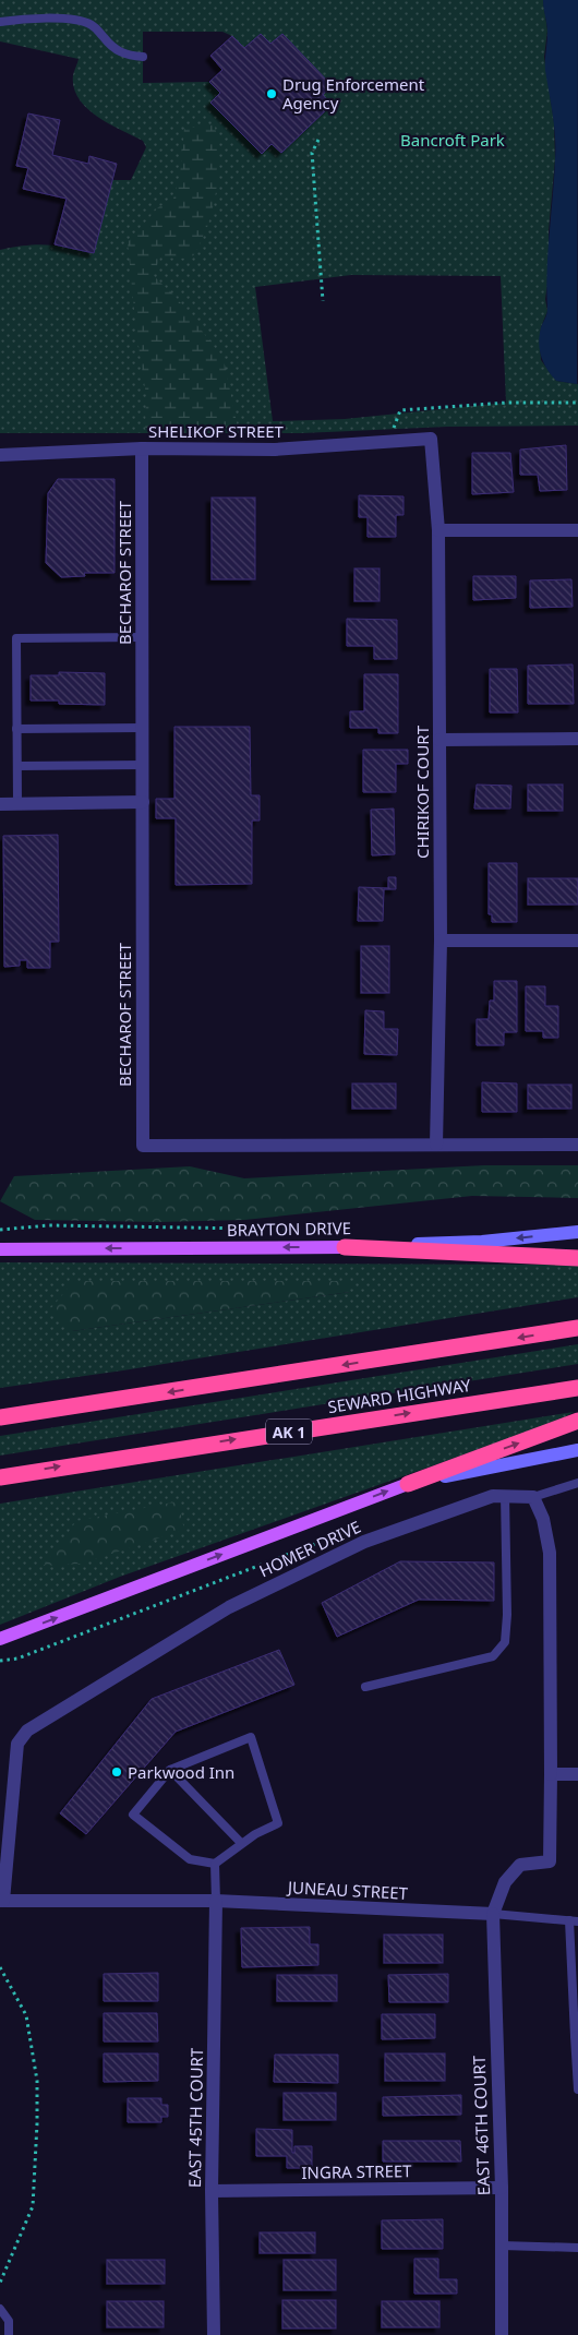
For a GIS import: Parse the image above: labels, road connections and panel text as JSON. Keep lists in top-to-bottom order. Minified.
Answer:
{"streets":{"highway":["SEWARD HIGHWAY","AK 1"],"main road":["BRAYTON DRIVE","HOMER DRIVE"],"street":["SHELIKOF STREET","BECHAROF STREET","CHIRIKOF COURT","JUNEAU STREET","EAST 45TH COURT","EAST 46TH COURT","INGRA STREET"]},"crossings":[["SHELIKOF STREET","BECHAROF STREET"],["SHELIKOF STREET","CHIRIKOF COURT"],["BECHAROF STREET","CHIRIKOF COURT"],["HOMER DRIVE","JUNEAU STREET"],["JUNEAU STREET","EAST 45TH COURT"],["JUNEAU STREET","EAST 46TH COURT"],["EAST 45TH COURT","INGRA STREET"],["EAST 46TH COURT","INGRA STREET"]],"one_way":["BRAYTON DRIVE"],"parks":["Bancroft Park"],"places":["Drug Enforcement Agency","Parkwood Inn"]}
